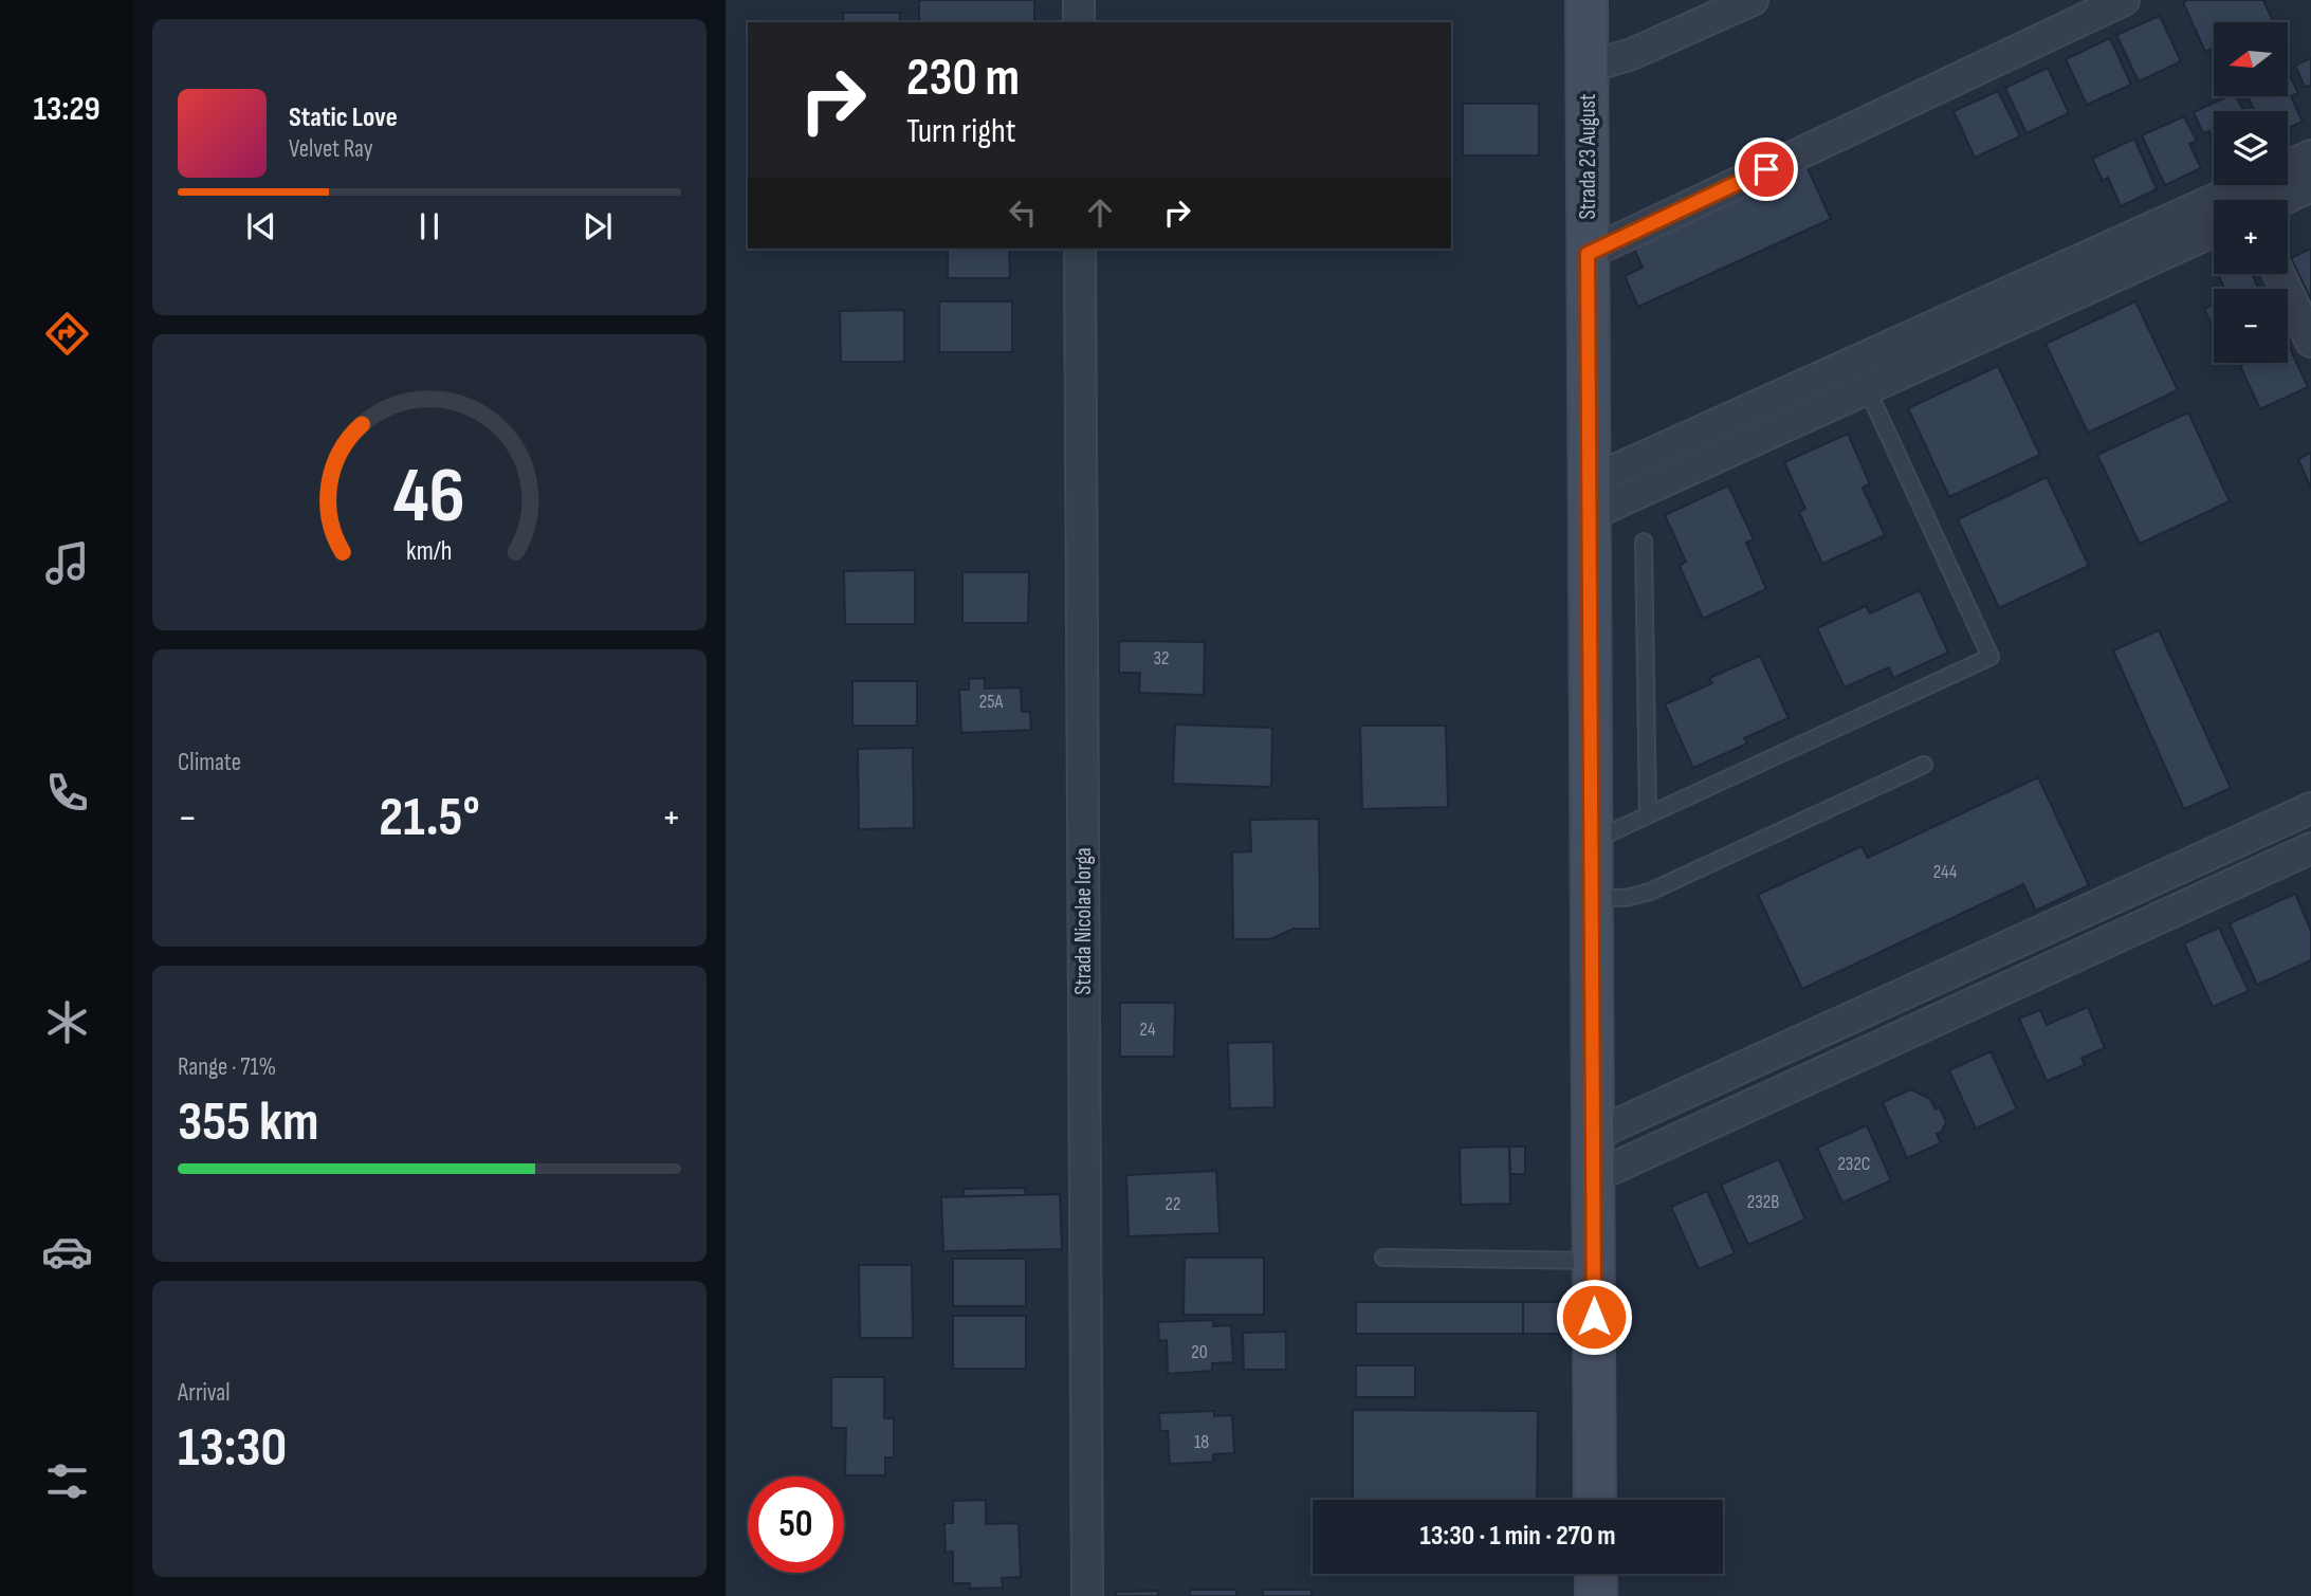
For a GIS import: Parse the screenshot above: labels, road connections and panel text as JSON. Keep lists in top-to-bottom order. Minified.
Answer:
{"streets":{"main road":["Strada 23 August"],"street":["Strada Nicolae Iorga"]},"house_numbers":["32","25A","244","24","232C","232B","22","20","18"],"north":"left","page":{"tabs":"13:29","map_buttons":["+","−"],"turn":["230 m","Turn right"],"song":["Static Love","Velvet Ray"],"tile":["Climate",["Range · 71%","355 km"],["Arrival","13:30"]],"heat":["−","21.5°","+"],"limit":"50","trip":"13:30 · 1 min · 270 m","gauge":["46","km/h"]}}
